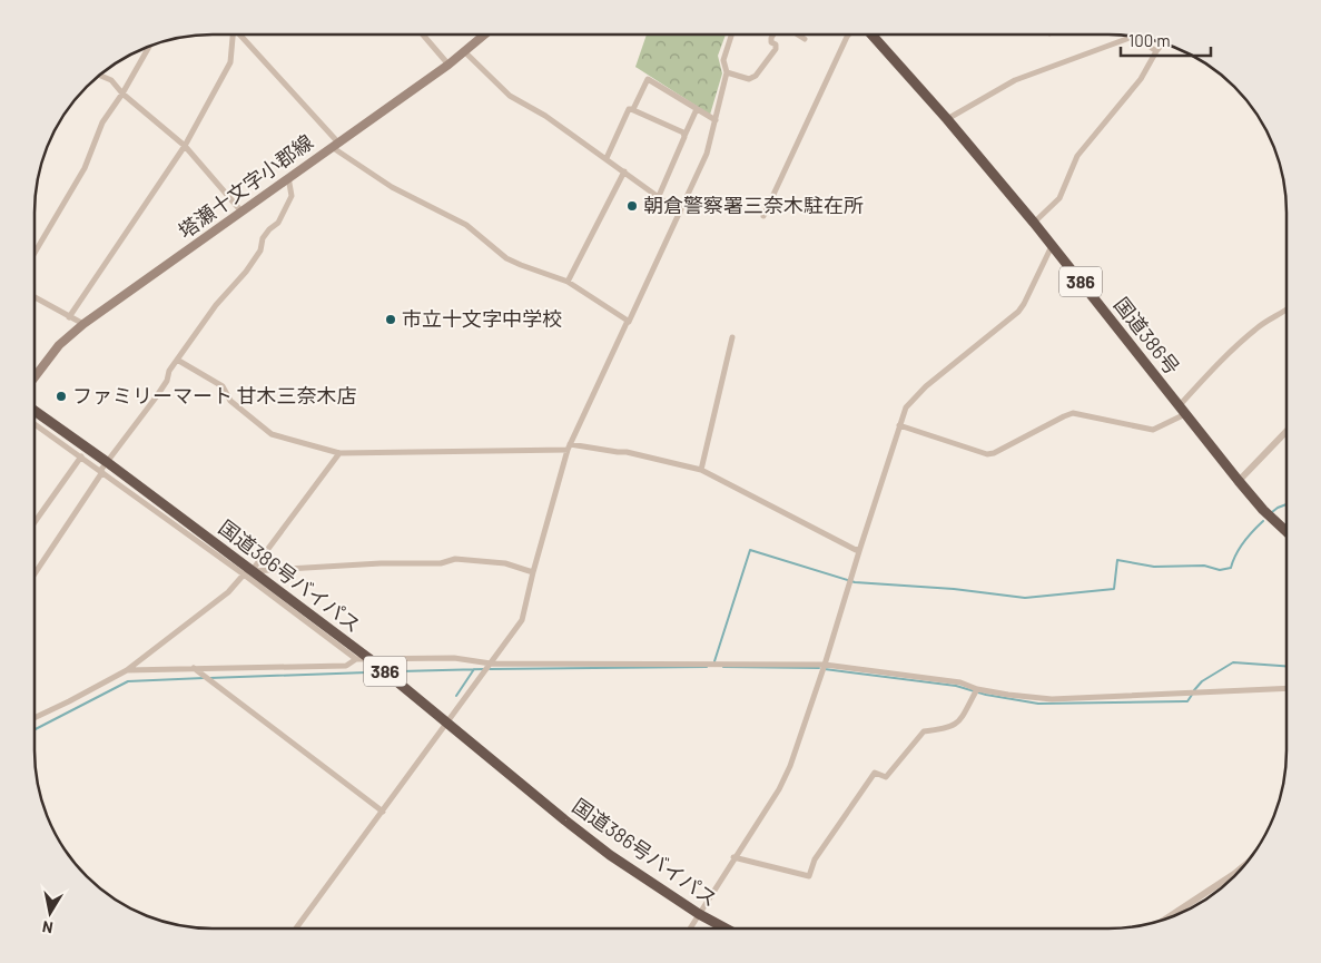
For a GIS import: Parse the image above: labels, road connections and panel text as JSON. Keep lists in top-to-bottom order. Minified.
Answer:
{"streets":{"highway":["386","国道386号","国道386号バイパス"],"main road":["塔瀬十文字小郡線"]},"places":["朝倉警察署三奈木駐在所","市立十文字中学校","ファミリーマート 甘木三奈木店"],"scale_bar":"100 m","north":"bottom"}
